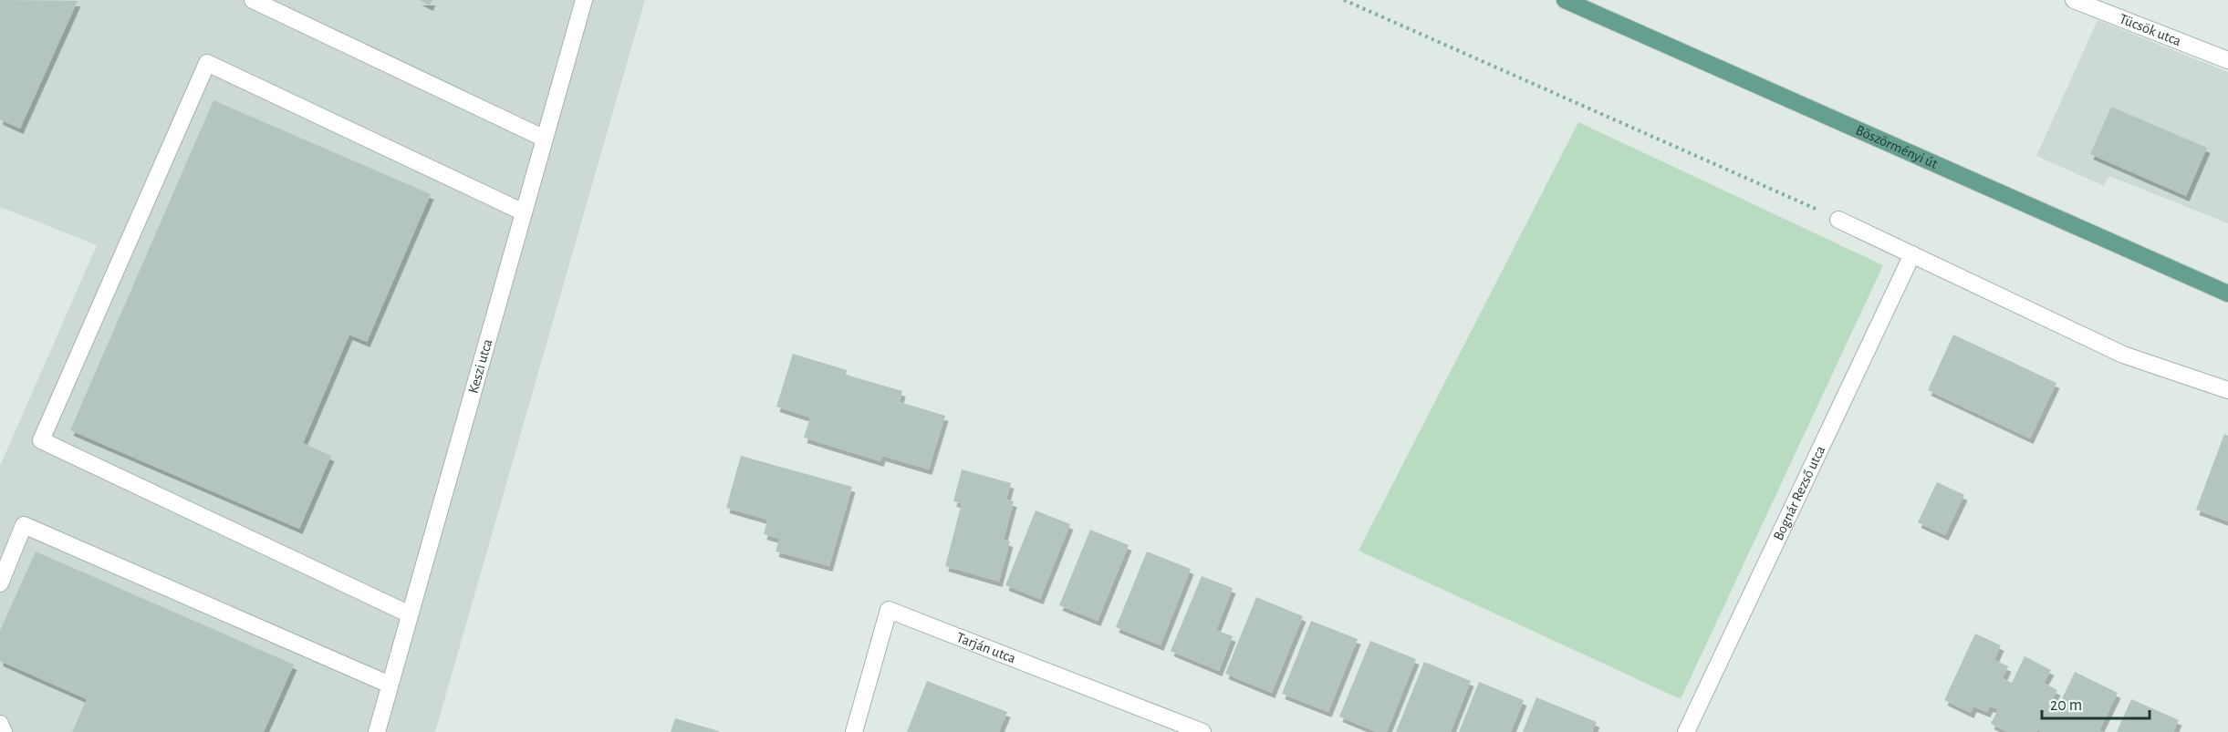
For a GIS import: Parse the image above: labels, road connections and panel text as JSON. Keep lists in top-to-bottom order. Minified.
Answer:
{"streets":{"main road":["Böszörményi út"],"street":["Tücsök utca","Keszi utca","Bognár Rezső utca","Tarján utca"]},"scale_bar":"20 m"}
